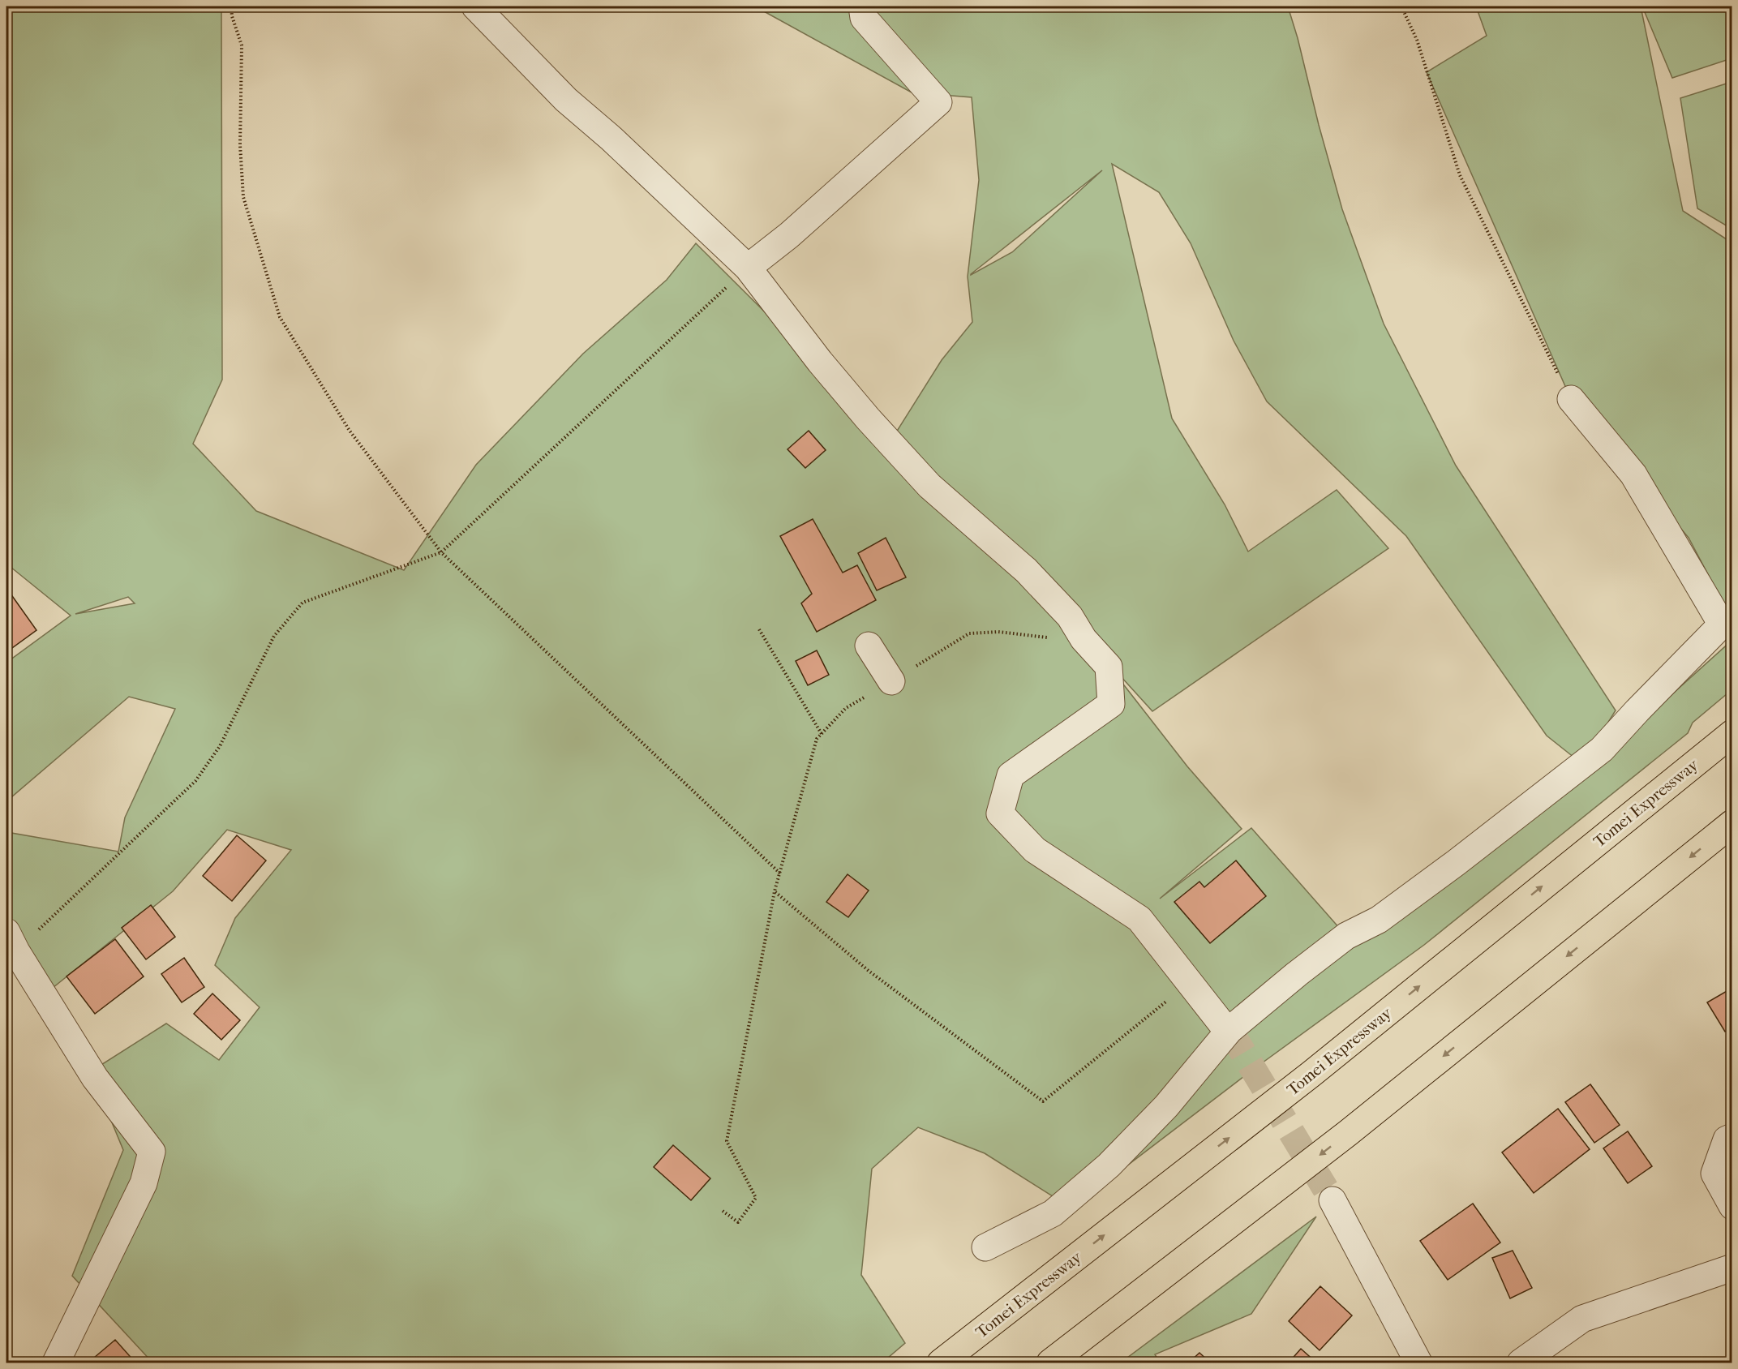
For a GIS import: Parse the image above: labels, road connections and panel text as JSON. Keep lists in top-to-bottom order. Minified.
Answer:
{"streets":{"highway":["Tomei Expressway"]}}
